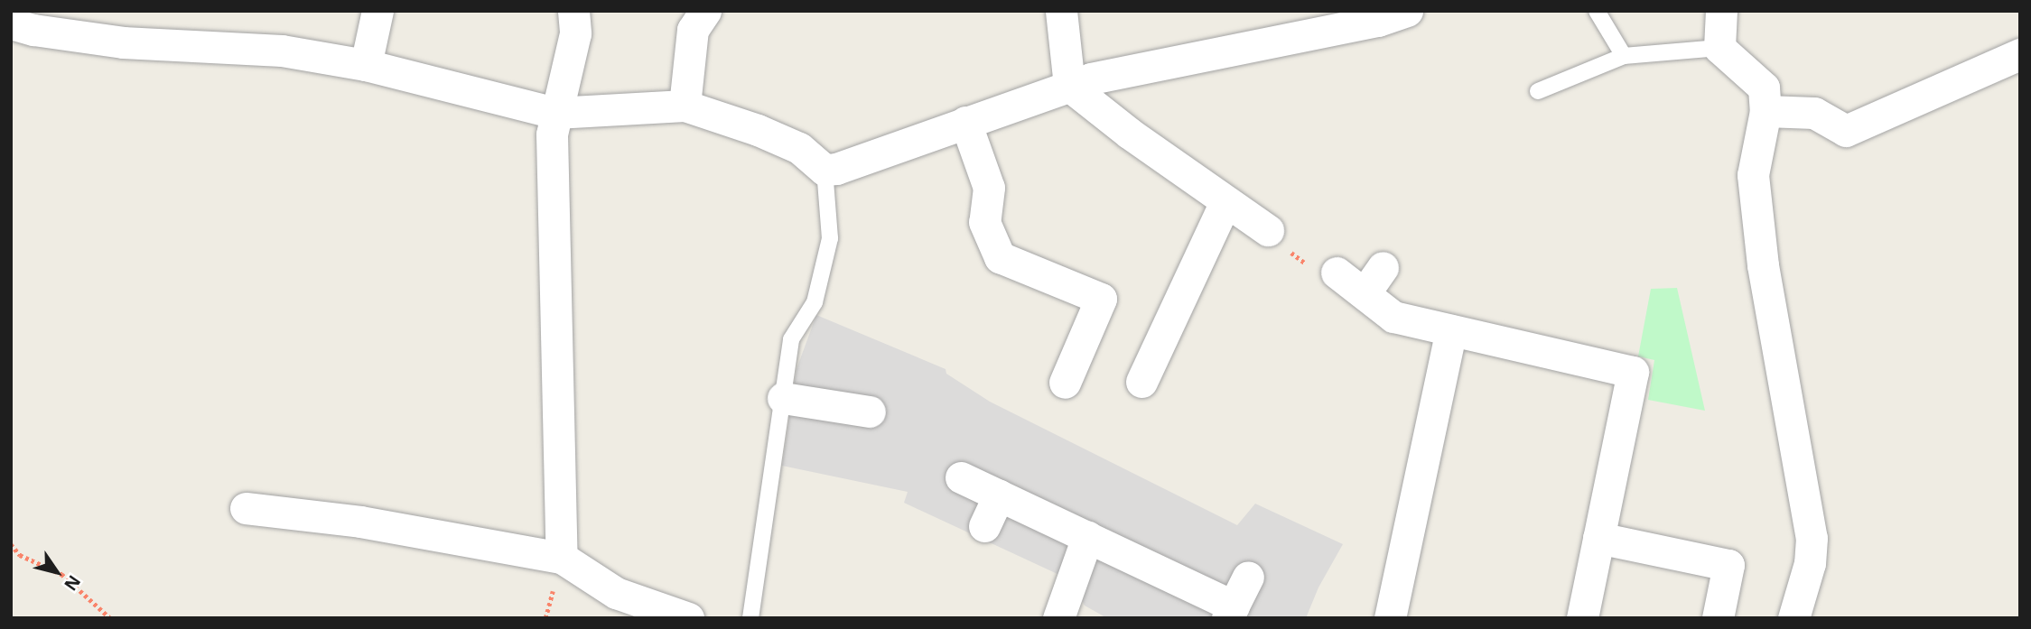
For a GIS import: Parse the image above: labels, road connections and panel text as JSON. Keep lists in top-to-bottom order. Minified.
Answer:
{"north":"bottom right"}
